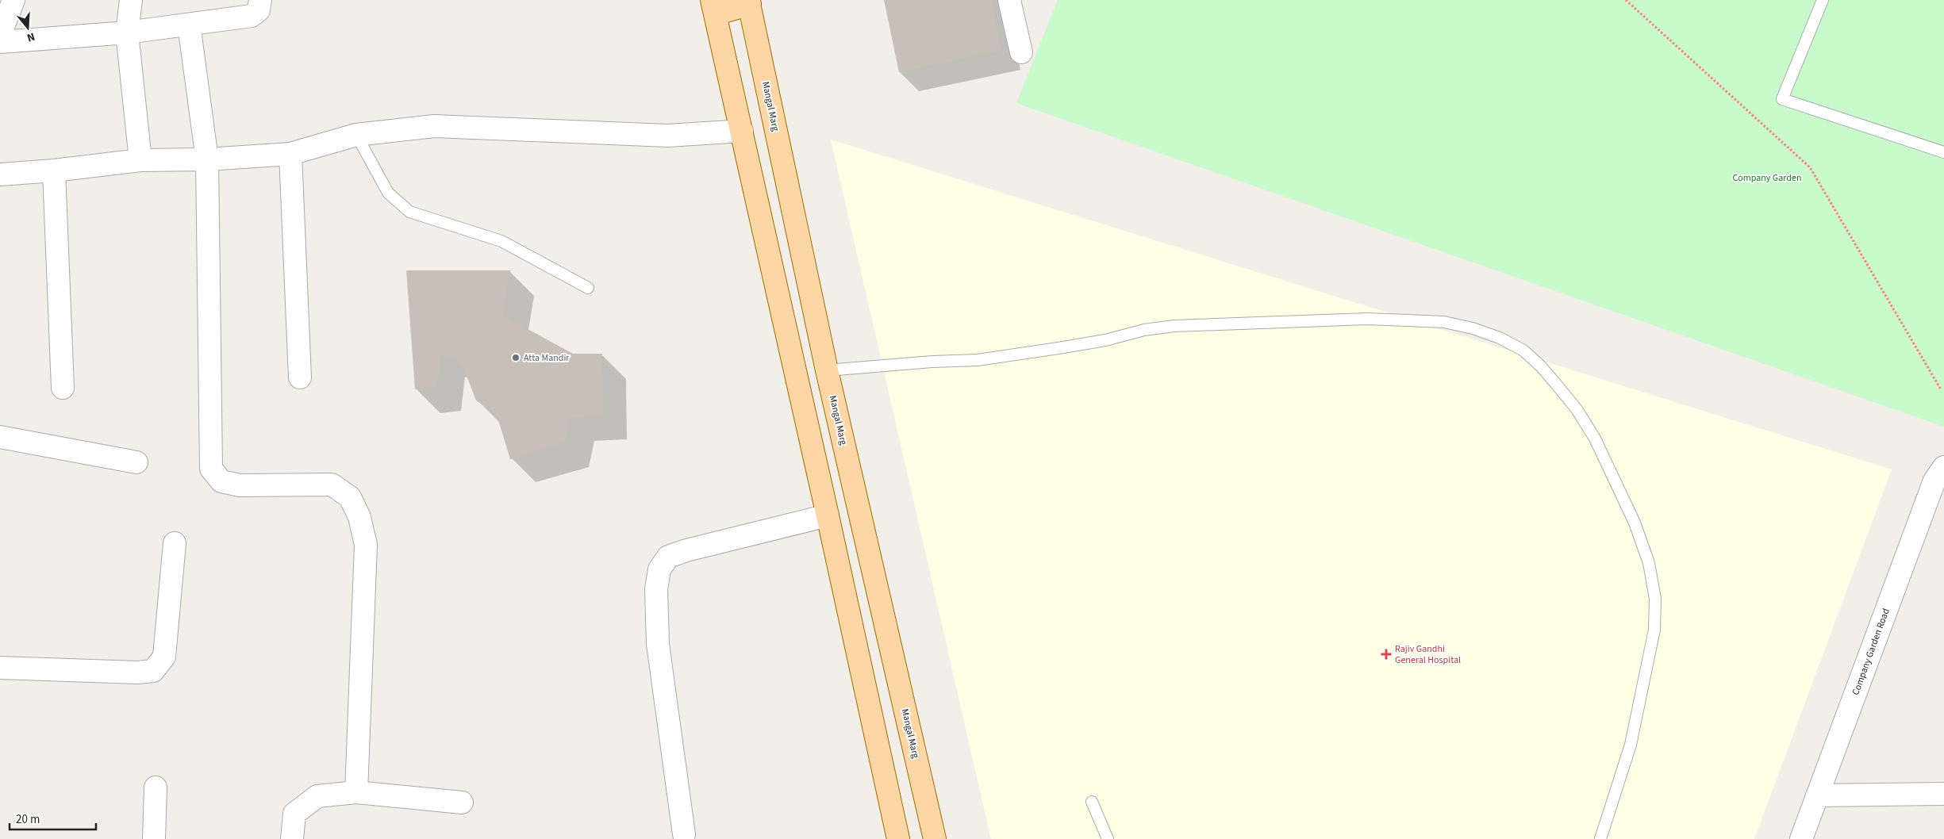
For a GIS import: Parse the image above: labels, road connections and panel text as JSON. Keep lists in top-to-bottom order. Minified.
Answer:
{"streets":{"main road":["Mangal Marg"],"street":["Company Garden Road"]},"parks":["Company Garden"],"places":{"other":["Atta Mandir"],"health":["Rajiv Gandhi General Hospital"]},"scale_bar":"20 m","north":"bottom"}
